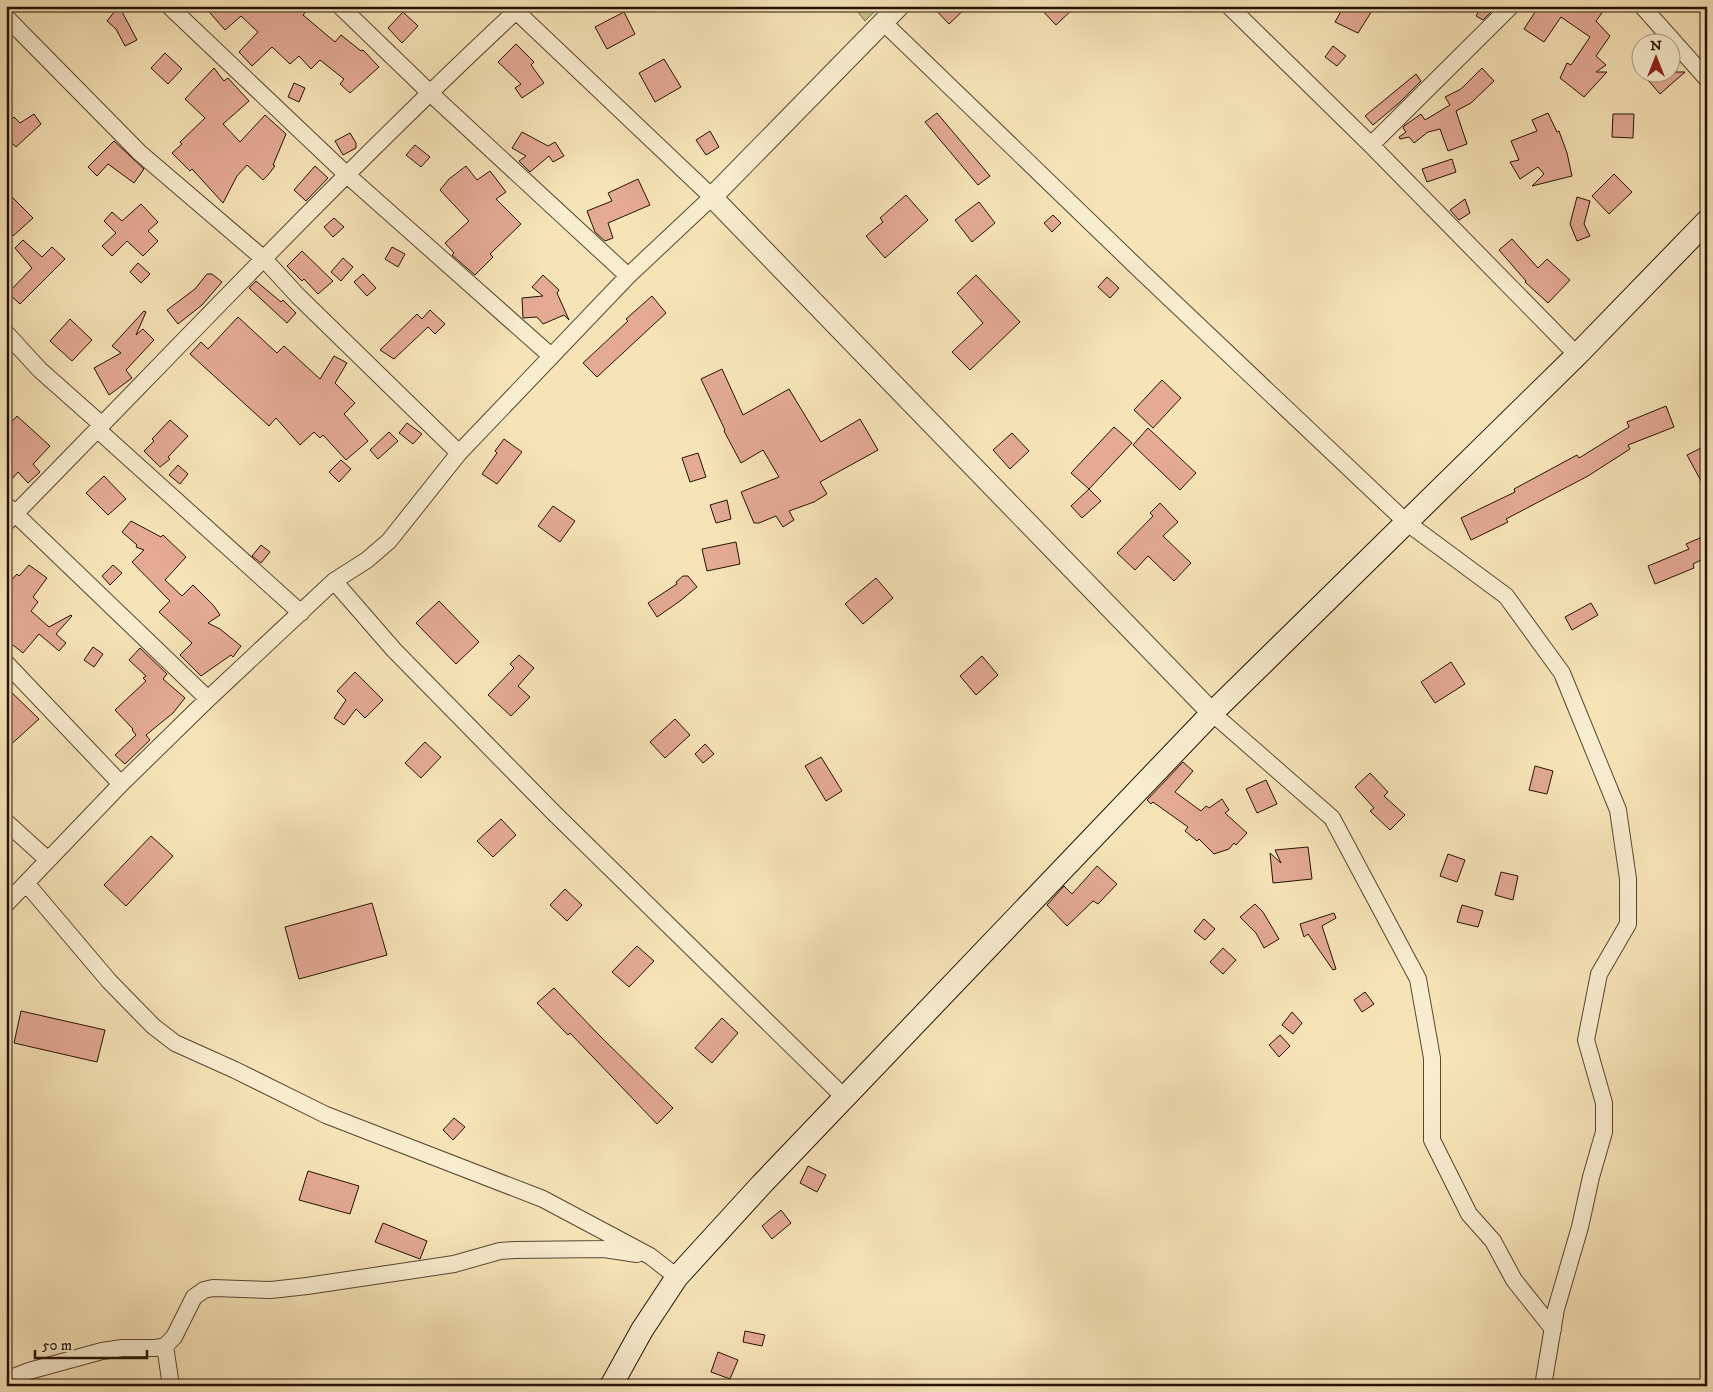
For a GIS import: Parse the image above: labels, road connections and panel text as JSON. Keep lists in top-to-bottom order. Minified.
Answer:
{"scale_bar":"50 m","north":"top"}
